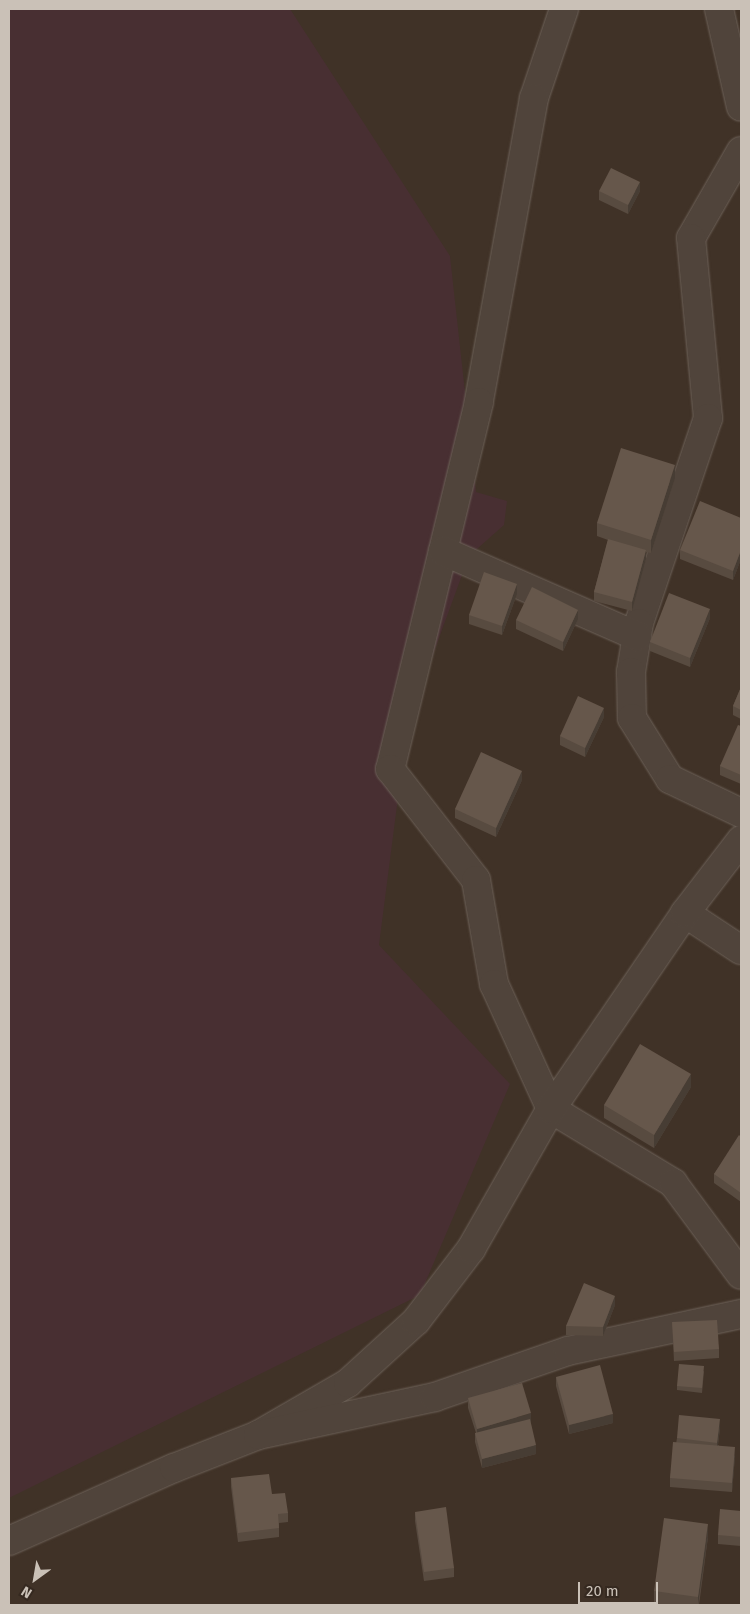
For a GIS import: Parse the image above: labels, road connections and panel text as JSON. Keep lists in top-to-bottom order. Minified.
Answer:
{"scale_bar":"20 m","north":"bottom left"}
